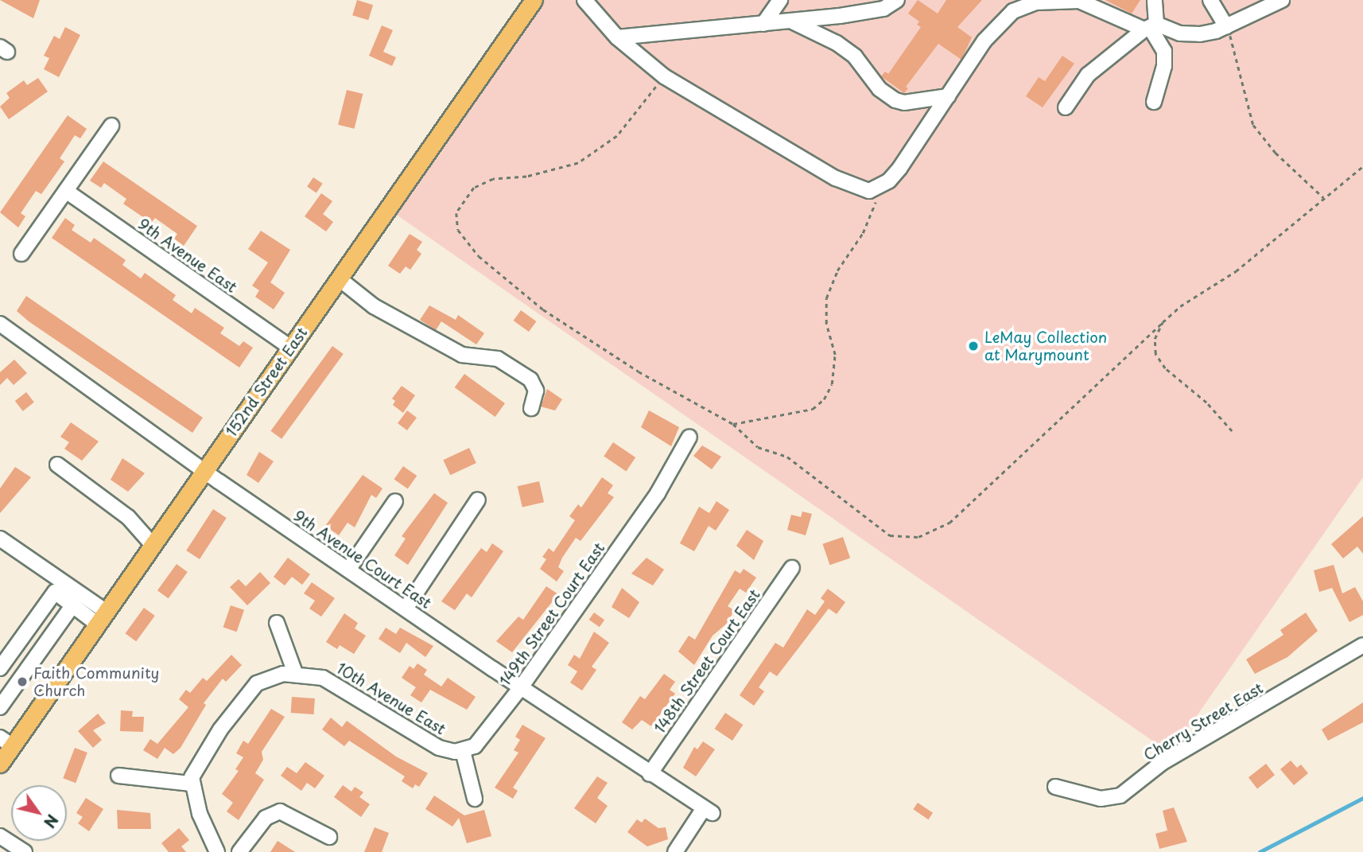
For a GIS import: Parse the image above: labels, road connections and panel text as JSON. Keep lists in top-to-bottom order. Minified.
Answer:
{"streets":{"main road":["152nd Street East"],"street":["9th Avenue East","9th Avenue Court East","149th Street Court East","148th Street Court East","10th Avenue East","Cherry Street East"]},"crossings":[["9th Avenue East","152nd Street East"],["152nd Street East","9th Avenue Court East"],["9th Avenue Court East","149th Street Court East"],["9th Avenue Court East","148th Street Court East"],["149th Street Court East","10th Avenue East"]],"places":["LeMay Collection at Marymount","Faith Community Church"],"north":"bottom right"}
